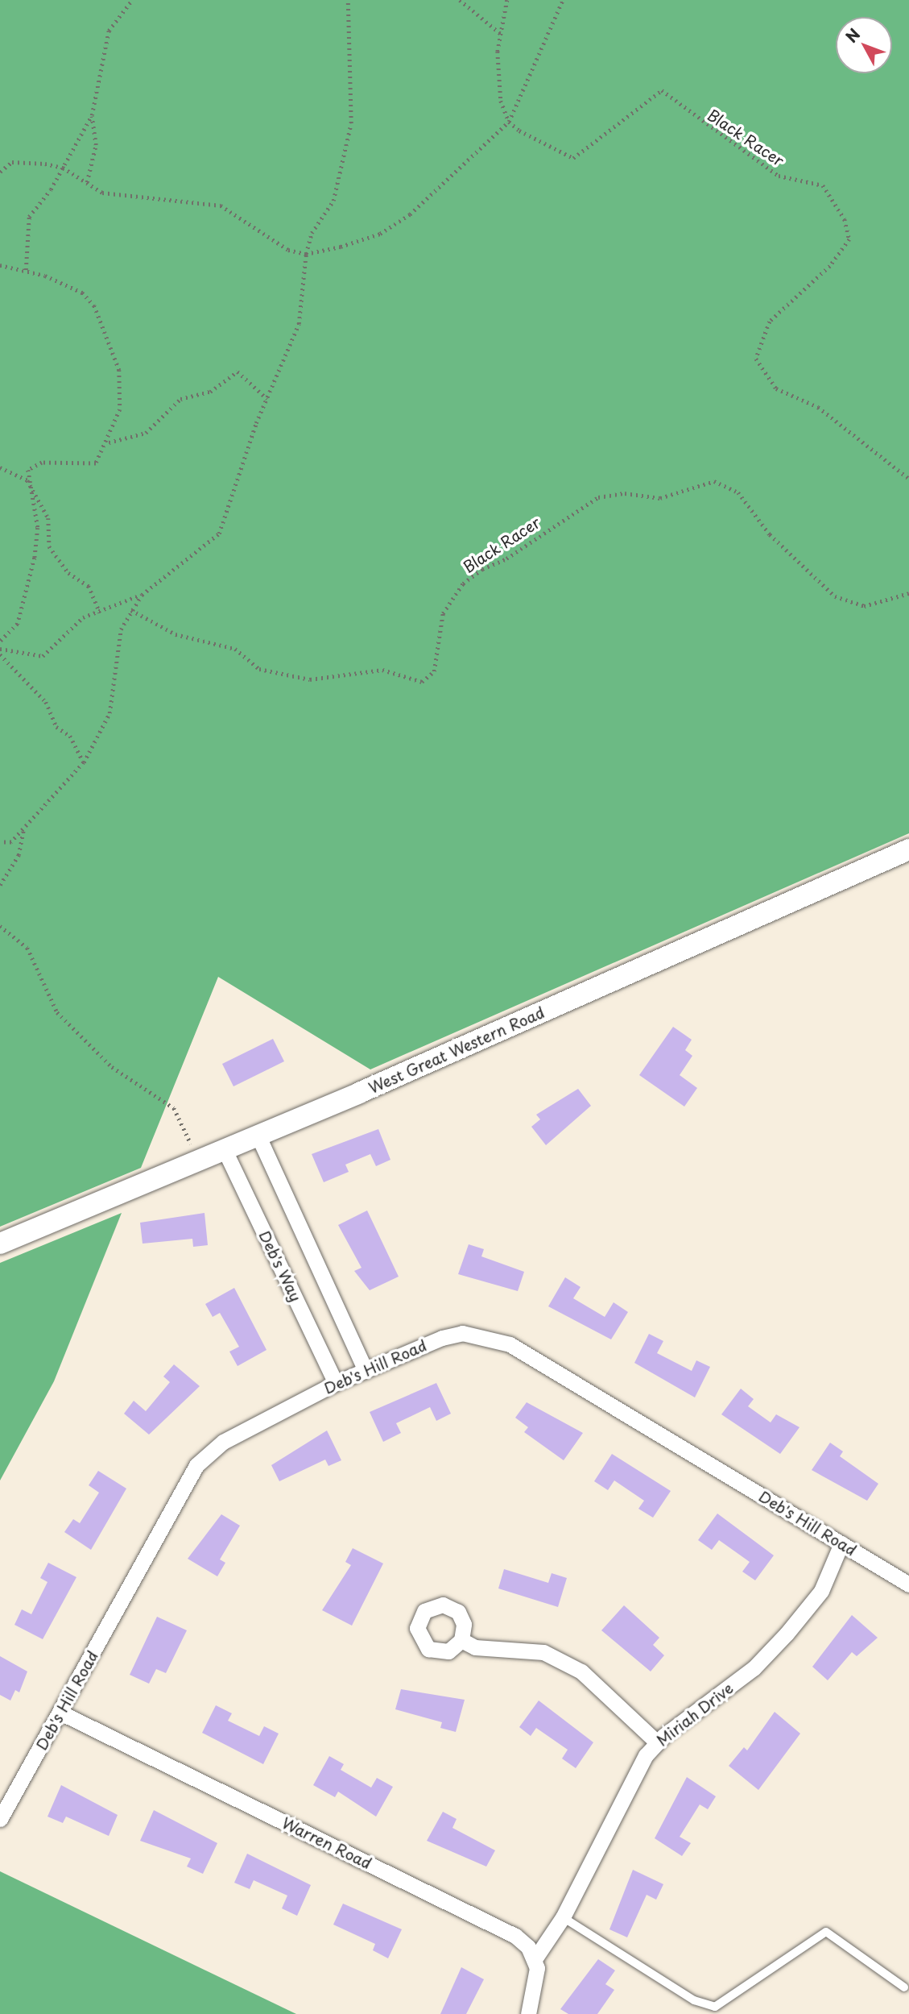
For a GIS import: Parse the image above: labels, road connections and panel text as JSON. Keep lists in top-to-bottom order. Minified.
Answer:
{"streets":{"street":["West Great Western Road","Deb's Way","Deb's Hill Road","Miriah Drive","Warren Road"],"path":["Black Racer"]},"crossings":[["West Great Western Road","Deb's Way"],["Deb's Way","Deb's Hill Road"],["Deb's Hill Road","Miriah Drive"],["Deb's Hill Road","Warren Road"],["Miriah Drive","Warren Road"]],"north":"top left"}
